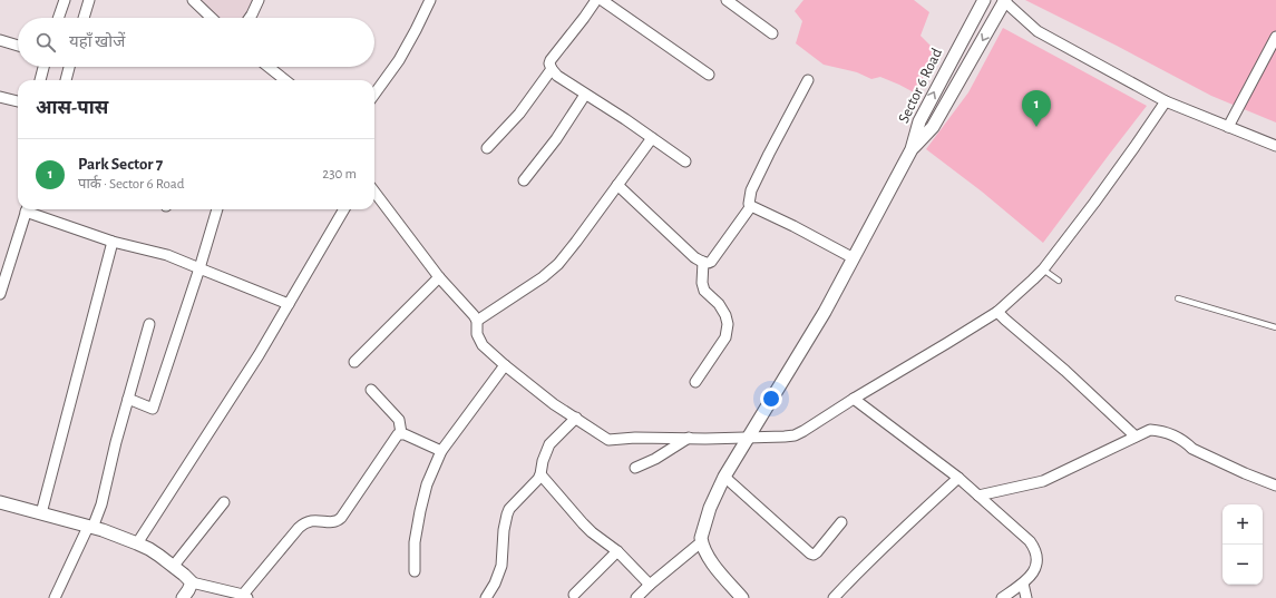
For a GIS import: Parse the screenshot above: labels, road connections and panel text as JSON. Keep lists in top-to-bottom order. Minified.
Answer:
{"streets":{"street":["Sector 6 Road"]},"page":{"search":"यहाँ खोजें","heading":"आस-पास","pins":"1","list":[{"mark":"1","name":"Park Sector 7","note":"पार्क · Sector 6 Road","value":"230 m"}],"map_buttons":["+","−"]}}
